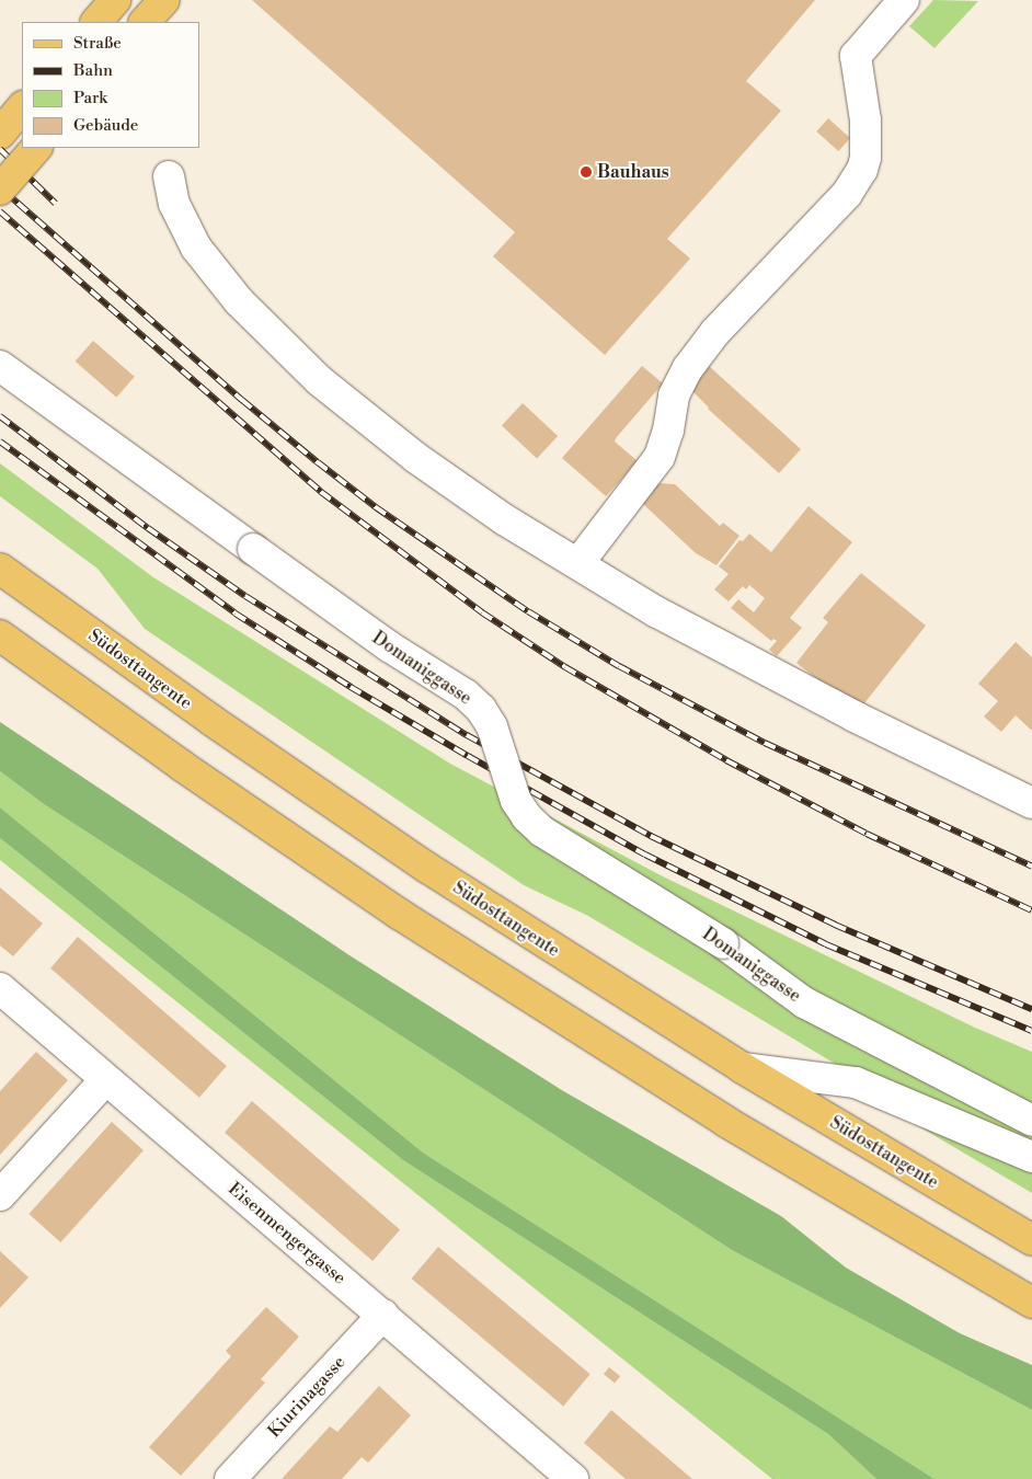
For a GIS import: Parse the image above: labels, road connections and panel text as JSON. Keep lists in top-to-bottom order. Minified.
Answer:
{"streets":{"main road":["Südosttangente"],"street":["Domaniggasse","Eisenmengergasse","Kiurinagasse"]},"crossings":[["Eisenmengergasse","Kiurinagasse"]],"places":["Bauhaus"],"legend":["Straße","Bahn","Park","Gebäude"]}
